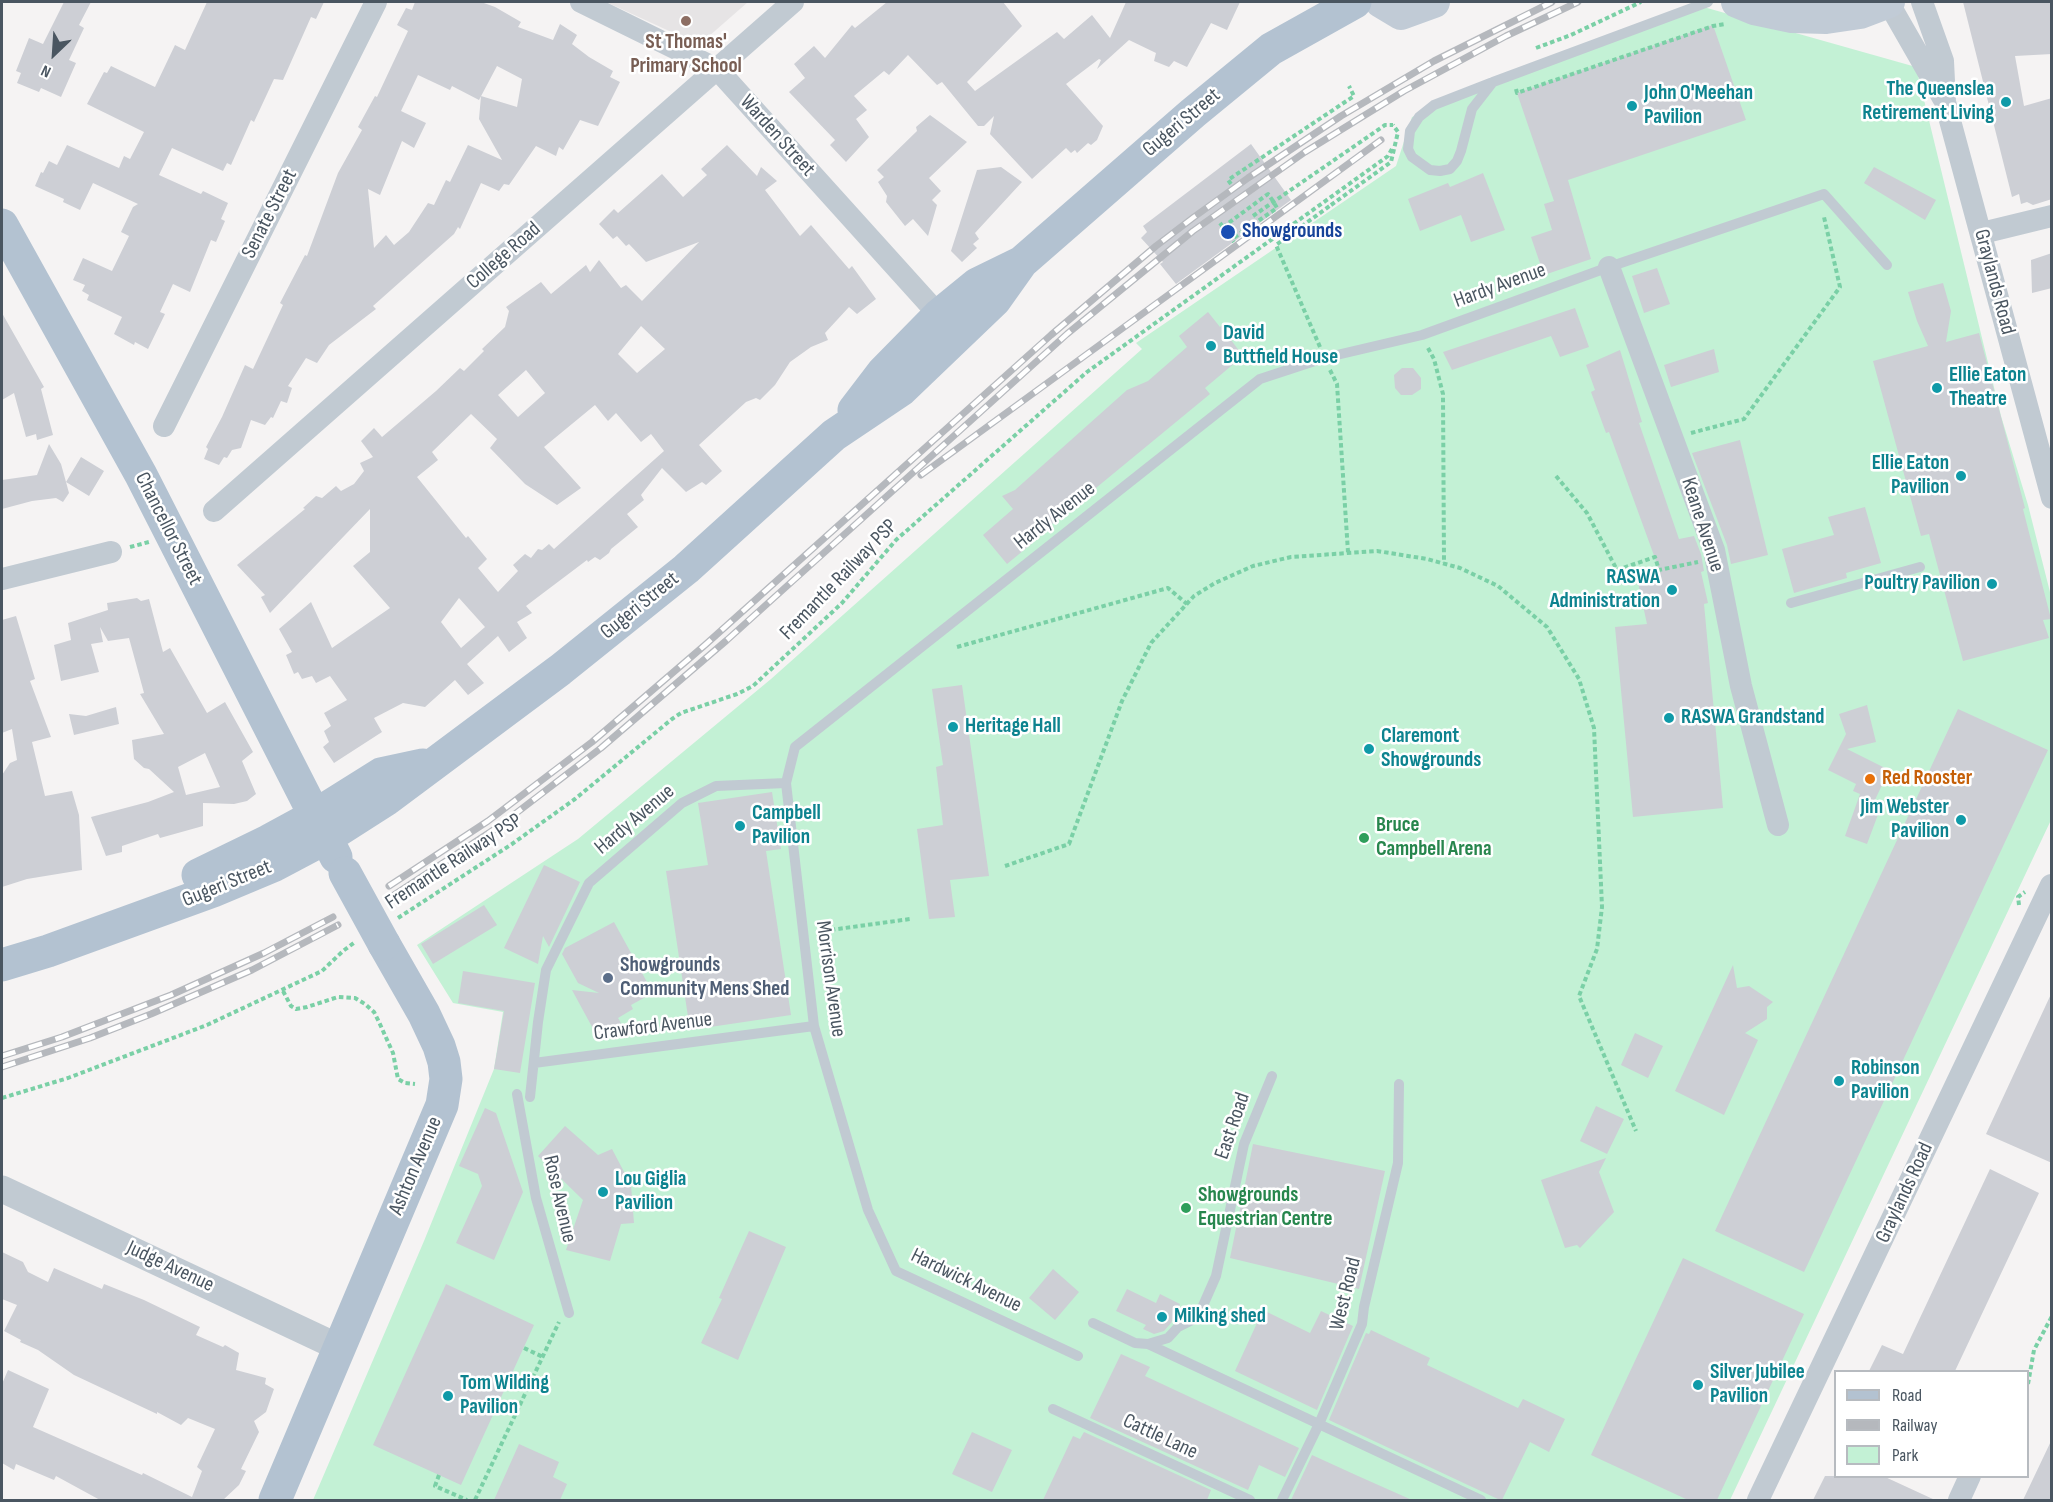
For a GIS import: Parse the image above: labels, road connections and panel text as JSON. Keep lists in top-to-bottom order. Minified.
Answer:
{"streets":{"main road":["Gugeri Street","Chancellor Street","Ashton Avenue"],"street":["Warden Street","Senate Street","College Road","Graylands Road","Keane Avenue","Judge Avenue"],"lane":["Hardy Avenue","Morrison Avenue","Crawford Avenue","East Road","Rose Avenue","Hardwick Avenue","West Road","Cattle Lane"],"path":["Fremantle Railway PSP"]},"crossings":[["Gugeri Street","Warden Street"],["Gugeri Street","Chancellor Street"],["Gugeri Street","Ashton Avenue"],["Warden Street","College Road"],["Hardy Avenue","Keane Avenue"],["Hardy Avenue","Morrison Avenue"],["Hardy Avenue","Crawford Avenue"],["Chancellor Street","Ashton Avenue"],["Fremantle Railway PSP","Ashton Avenue"],["Morrison Avenue","Crawford Avenue"],["Morrison Avenue","Hardwick Avenue"],["Ashton Avenue","Judge Avenue"]],"places":["St Thomas' Primary School","The Queenslea Retirement Living","John O'Meehan Pavilion","Showgrounds","David Buttfield House","Ellie Eaton Theatre","Ellie Eaton Pavilion","Poultry Pavilion","RASWA Administration","RASWA Grandstand","Heritage Hall","Claremont Showgrounds","Red Rooster","Jim Webster Pavilion","Campbell Pavilion","Bruce Campbell Arena","Showgrounds Community Mens Shed","Robinson Pavilion","Lou Giglia Pavilion","Showgrounds Equestrian Centre","Milking shed","Silver Jubilee Pavilion","Tom Wilding Pavilion"],"legend":["Road","Railway","Park"],"north":"bottom left"}
